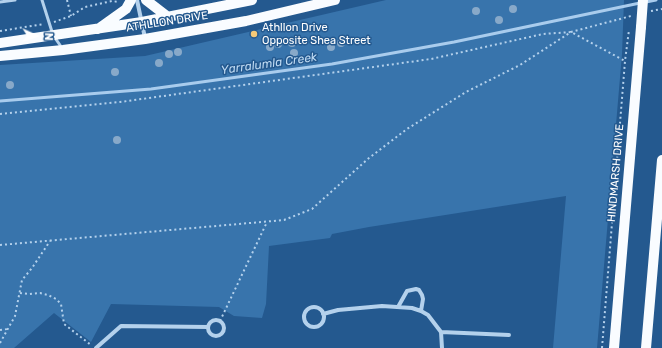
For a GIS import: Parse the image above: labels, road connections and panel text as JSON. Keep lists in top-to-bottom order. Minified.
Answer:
{"streets":{"main road":["ATHLLON DRIVE","HINDMARSH DRIVE"]},"water":["Yarralumla Creek"],"places":["Athllon Drive Opposite Shea Street"],"north":"right"}
